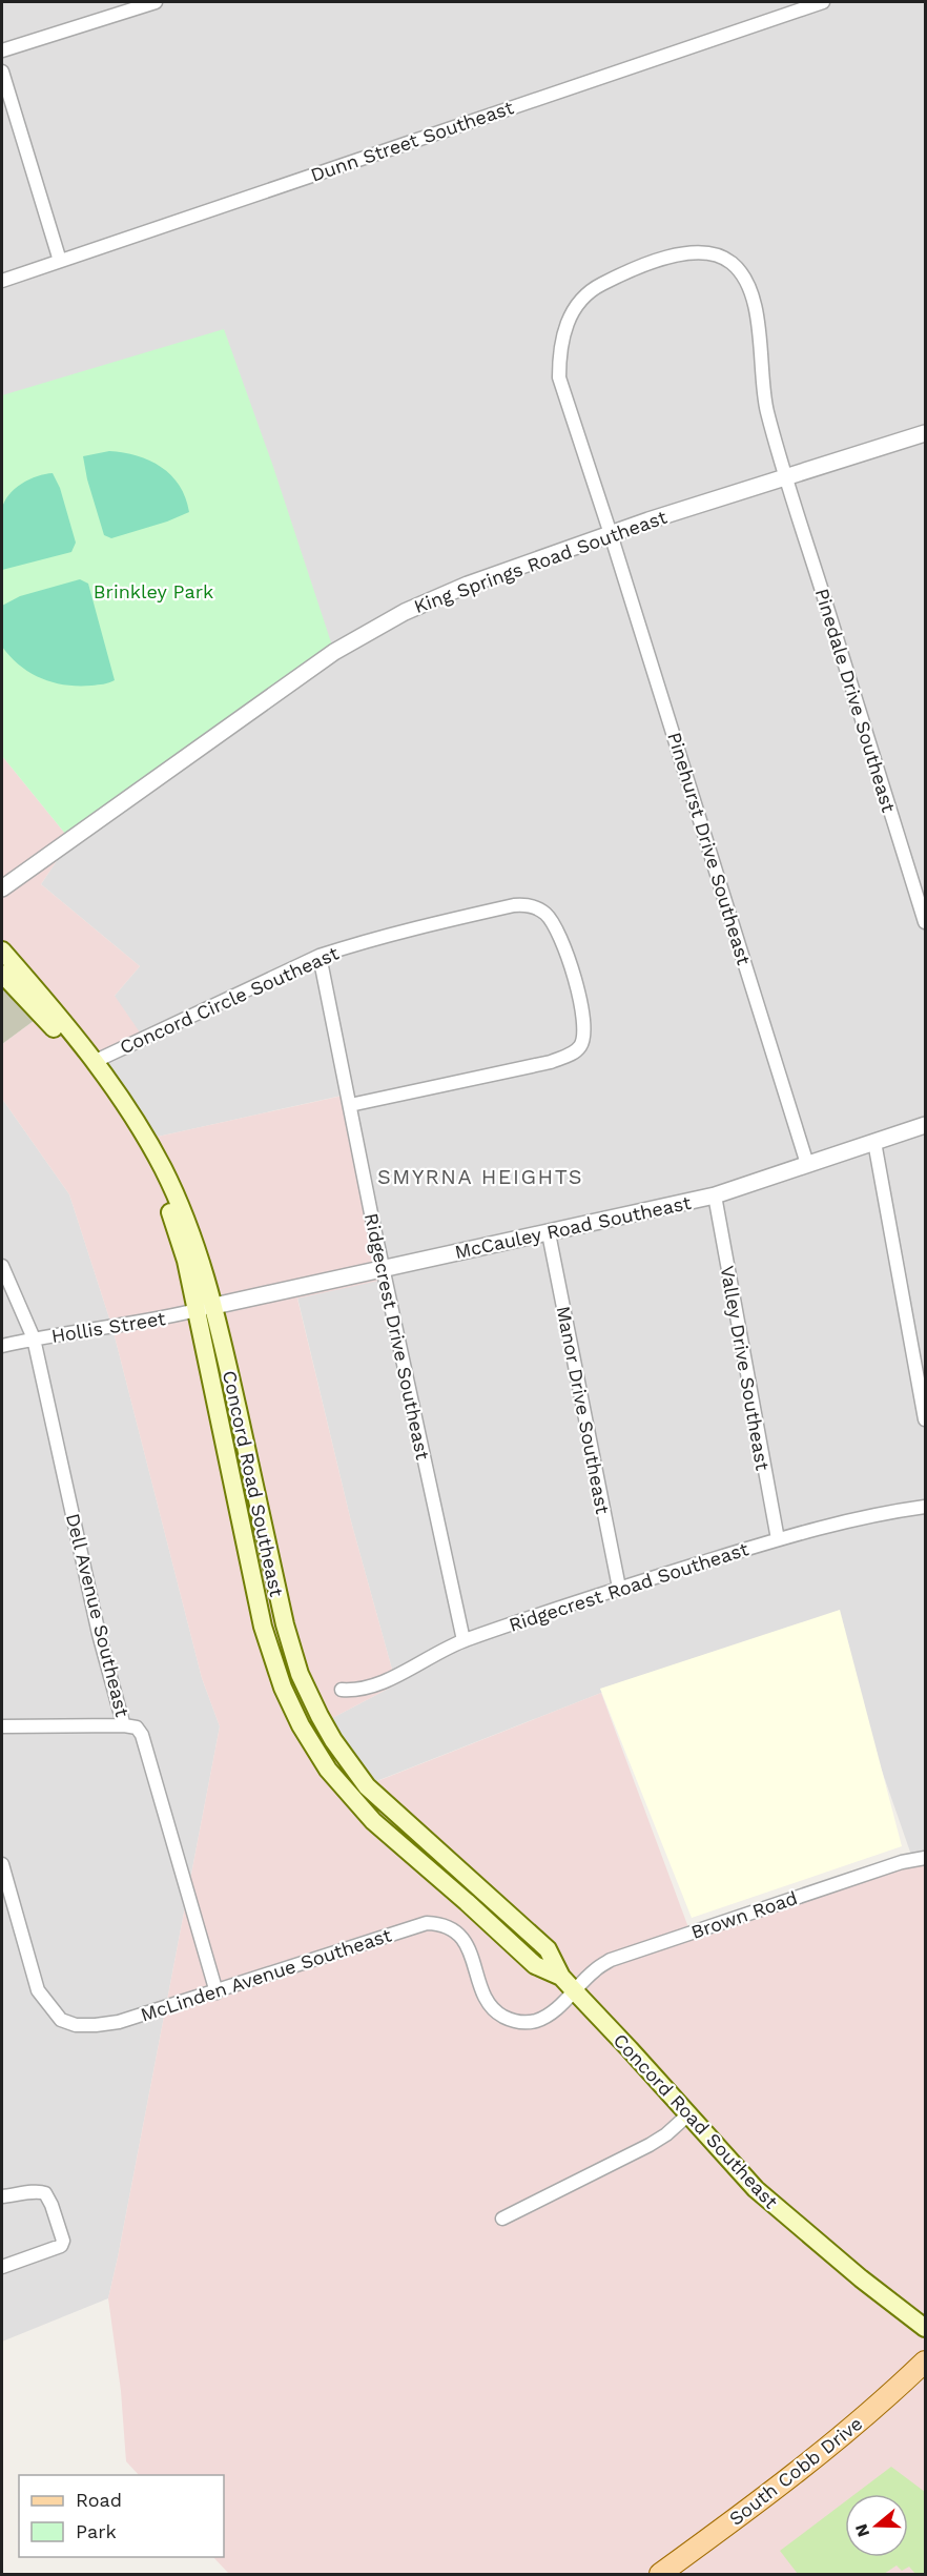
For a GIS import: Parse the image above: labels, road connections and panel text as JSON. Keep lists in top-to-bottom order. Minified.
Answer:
{"streets":{"main road":["Concord Road Southeast","South Cobb Drive"],"street":["Dunn Street Southeast","King Springs Road Southeast","Pinedale Drive Southeast","Pinehurst Drive Southeast","Concord Circle Southeast","McCauley Road Southeast","Hollis Street","Ridgecrest Drive Southeast","Valley Drive Southeast","Manor Drive Southeast","Ridgecrest Road Southeast","Dell Avenue Southeast","Brown Road","McLinden Avenue Southeast"]},"crossings":[["King Springs Road Southeast","Pinedale Drive Southeast"],["King Springs Road Southeast","Pinehurst Drive Southeast"],["Pinedale Drive Southeast","Pinehurst Drive Southeast"],["Pinehurst Drive Southeast","McCauley Road Southeast"],["Concord Circle Southeast","Ridgecrest Drive Southeast"],["Concord Circle Southeast","Concord Road Southeast"],["McCauley Road Southeast","Hollis Street"],["McCauley Road Southeast","Ridgecrest Drive Southeast"],["McCauley Road Southeast","Valley Drive Southeast"],["McCauley Road Southeast","Manor Drive Southeast"],["McCauley Road Southeast","Concord Road Southeast"],["Hollis Street","Concord Road Southeast"],["Hollis Street","Dell Avenue Southeast"],["Ridgecrest Drive Southeast","Ridgecrest Road Southeast"],["Valley Drive Southeast","Ridgecrest Road Southeast"],["Manor Drive Southeast","Ridgecrest Road Southeast"],["Concord Road Southeast","Brown Road"],["Concord Road Southeast","McLinden Avenue Southeast"],["Dell Avenue Southeast","McLinden Avenue Southeast"],["Brown Road","McLinden Avenue Southeast"]],"districts":["SMYRNA HEIGHTS"],"parks":["Brinkley Park"],"legend":["Road","Park"],"north":"left"}
